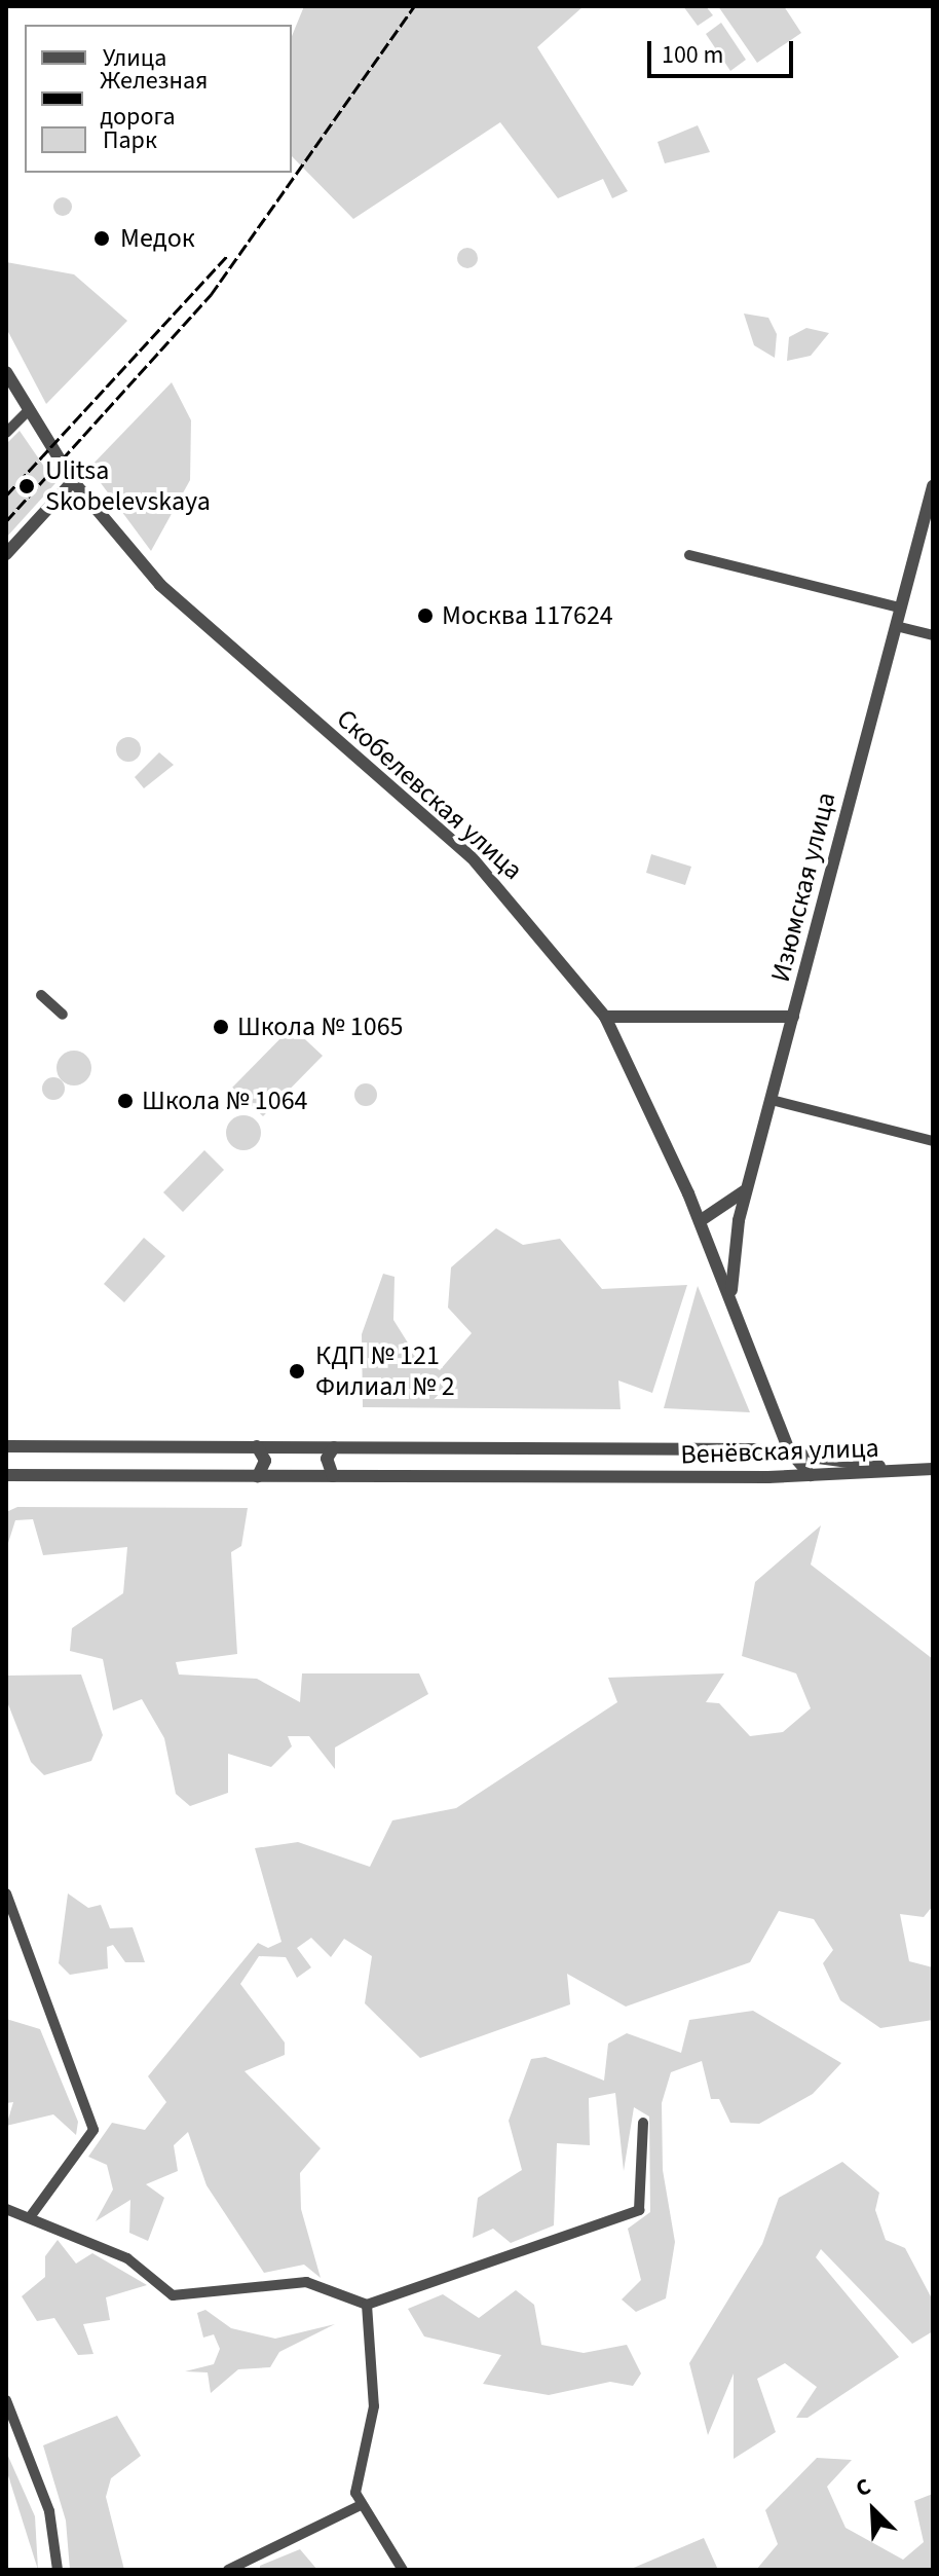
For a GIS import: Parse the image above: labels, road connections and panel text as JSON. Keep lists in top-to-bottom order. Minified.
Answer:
{"streets":{"street":["Скобелевская улица","Изюмская улица","Венёвская улица"]},"crossings":[["Скобелевская улица","Изюмская улица"],["Скобелевская улица","Венёвская улица"]],"places":["Медок","Ulitsa Skobelevskaya","Москва 117624","Школа № 1065","Школа № 1064","КДП № 121 Филиал № 2"],"legend":["Улица","Железная дорога","Парк"],"scale_bar":"100 m","north":"top left"}
